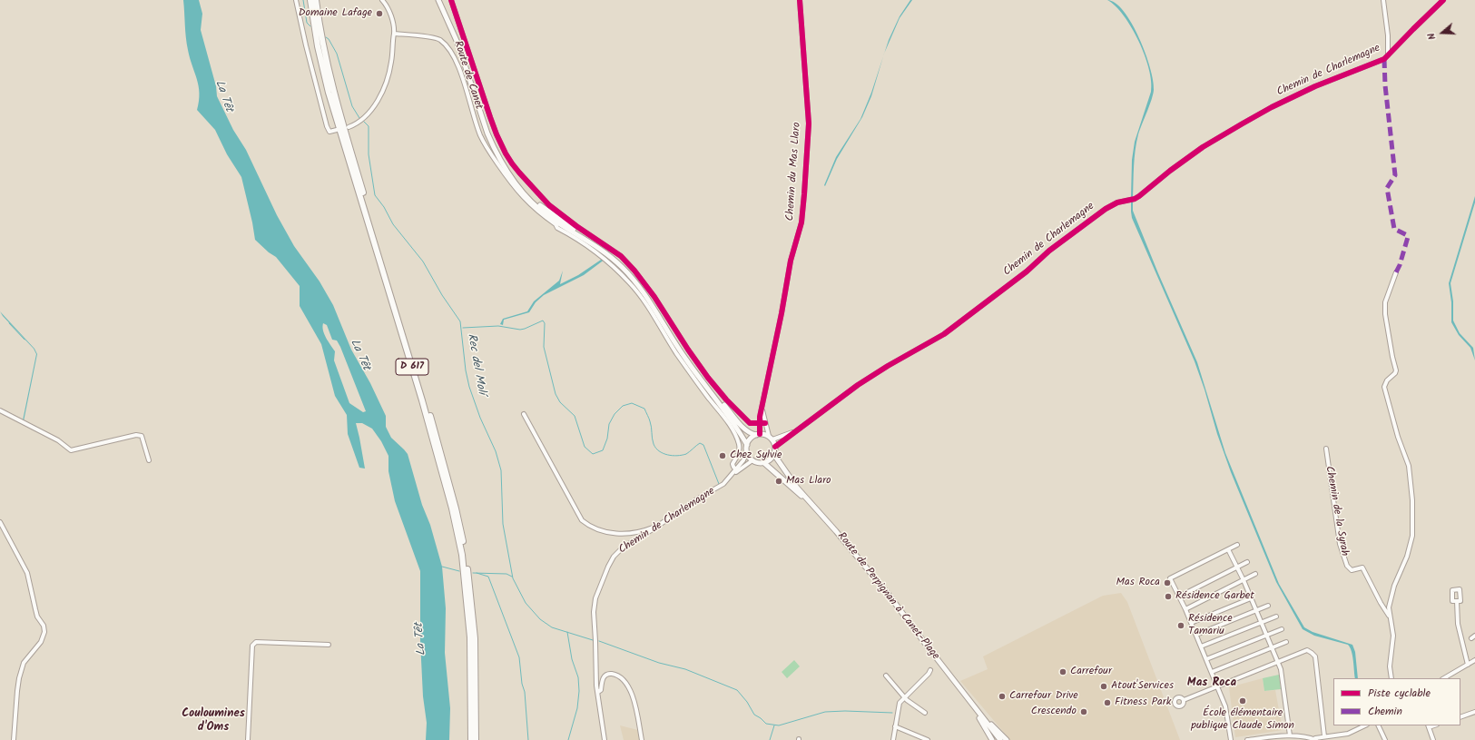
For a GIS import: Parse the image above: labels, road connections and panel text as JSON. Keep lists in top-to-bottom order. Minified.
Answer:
{"streets":{"highway":["D 617"],"main road":["Route de Canet","Route de Perpignan à Canet-Plage"],"street":["Chemin de Charlemagne","Chemin du Mas Llaro","Chemin de la Syrah"]},"crossings":[["Chemin de Charlemagne","Route de Canet"],["Chemin de Charlemagne","Chemin du Mas Llaro"],["Chemin de Charlemagne","Route de Perpignan à Canet-Plage"],["Route de Canet","Chemin du Mas Llaro"],["Route de Canet","Route de Perpignan à Canet-Plage"],["Chemin du Mas Llaro","Route de Perpignan à Canet-Plage"]],"districts":["Mas Roca","Couloumines d'Oms"],"water":["La Têt","Rec del Molí"],"places":["Domaine Lafage","Chez Sylvie","Mas Llaro","Mas Roca","Résidence Garbet","Résidence Tamariu","Carrefour","Atout'Services","Carrefour Drive","École élémentaire publique Claude Simon","Fitness Park","Crescendo"],"legend":["Piste cyclable","Chemin"],"north":"left"}
